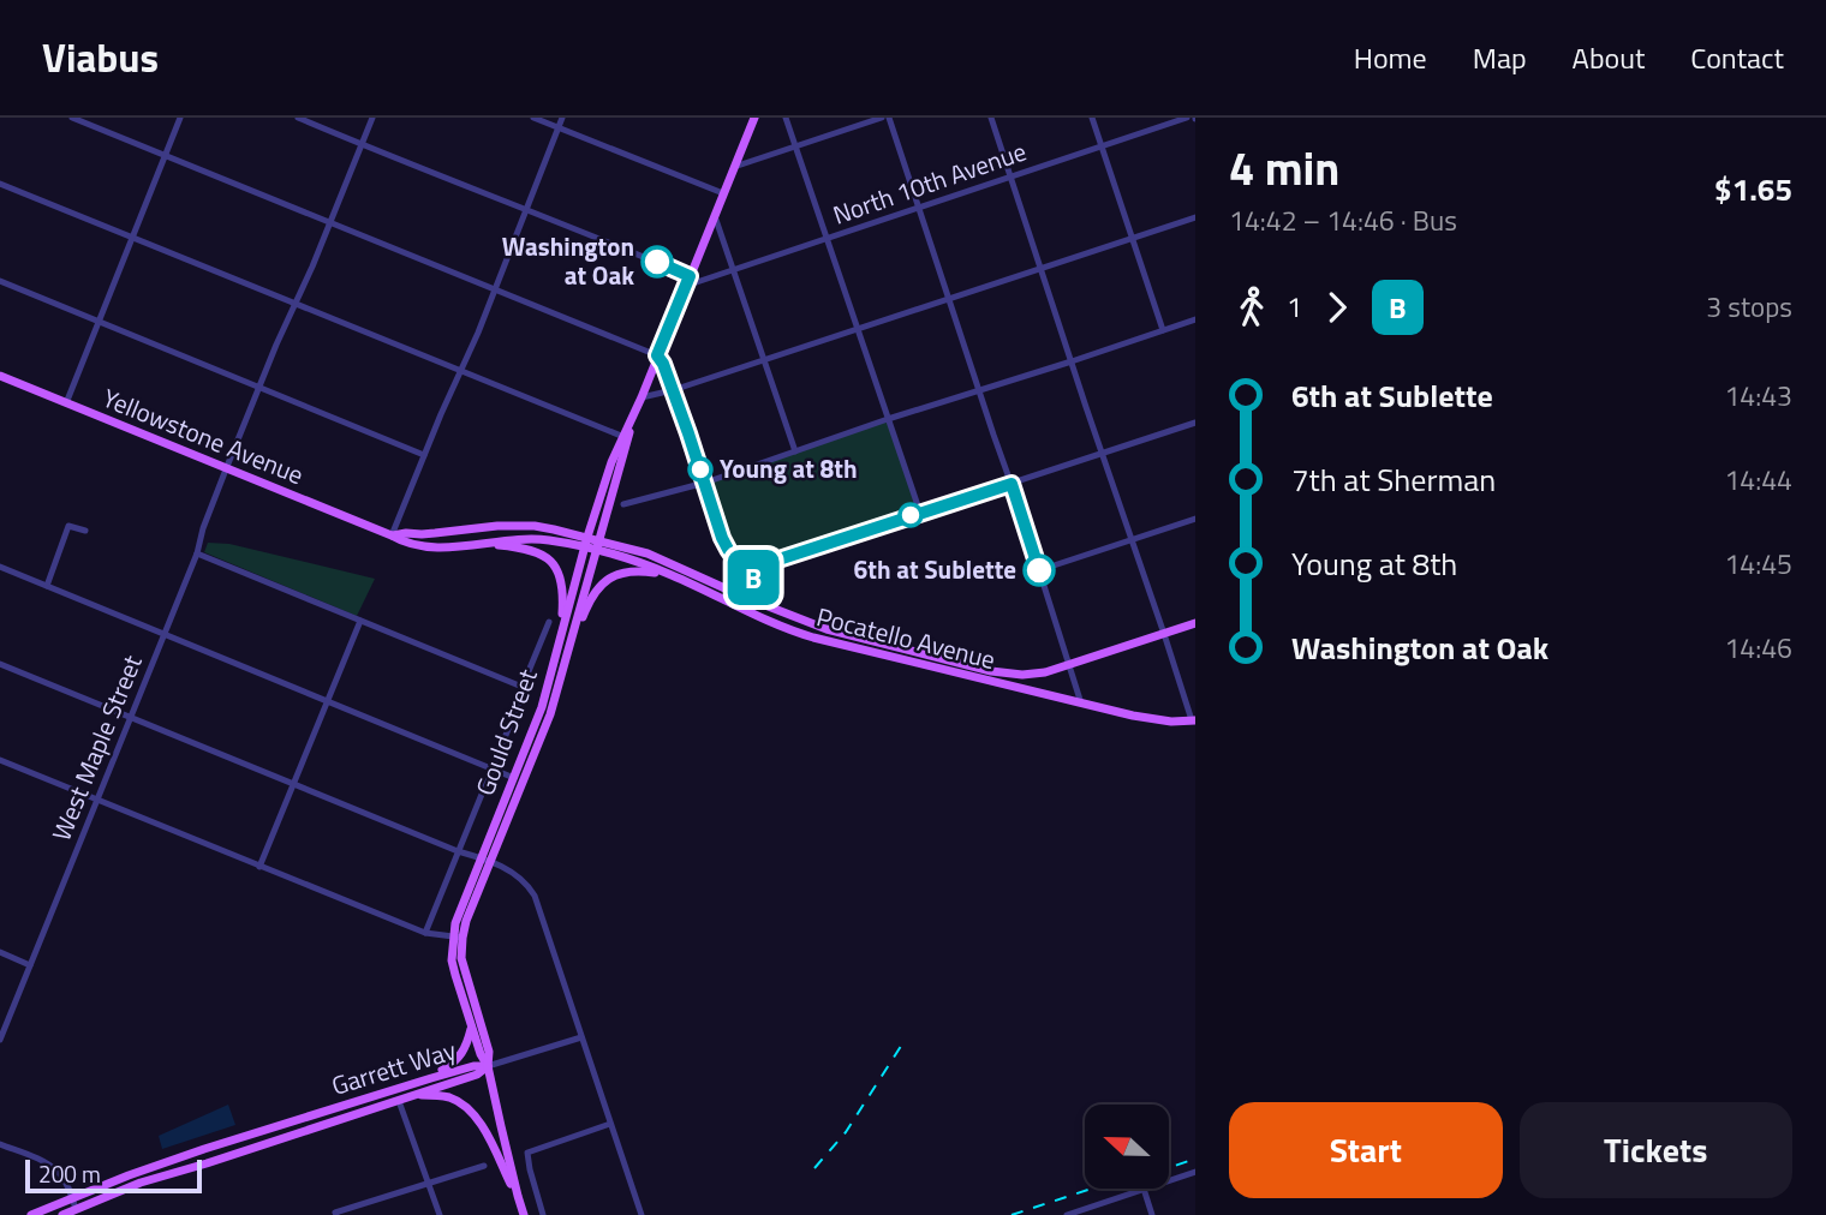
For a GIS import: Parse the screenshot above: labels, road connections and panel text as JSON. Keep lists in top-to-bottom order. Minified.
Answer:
{"streets":{"main road":["Yellowstone Avenue","Pocatello Avenue","Gould Street","Garrett Way"],"street":["North 10th Avenue","West Maple Street"]},"crossings":[["Yellowstone Avenue","Pocatello Avenue"],["Yellowstone Avenue","Gould Street"],["Yellowstone Avenue","West Maple Street"],["Pocatello Avenue","Gould Street"]],"places":["Washington at Oak","Young at 8th","6th at Sublette"],"lines":["bus line B"],"scale_bar":"200 m","north":"left","page":{"header":"Viabus","nav":["Home","Map","About","Contact"],"on_map":"B","heading":["4 min","14:42 – 14:46 · Bus","$1.65"],"legs":["1","B","3 stops"],"list":[{"name":"6th at Sublette","value":"14:43"},{"name":"7th at Sherman","value":"14:44"},{"name":"Young at 8th","value":"14:45"},{"name":"Washington at Oak","value":"14:46"}],"buttons":["Start","Tickets"],"scale":"200 m"}}
